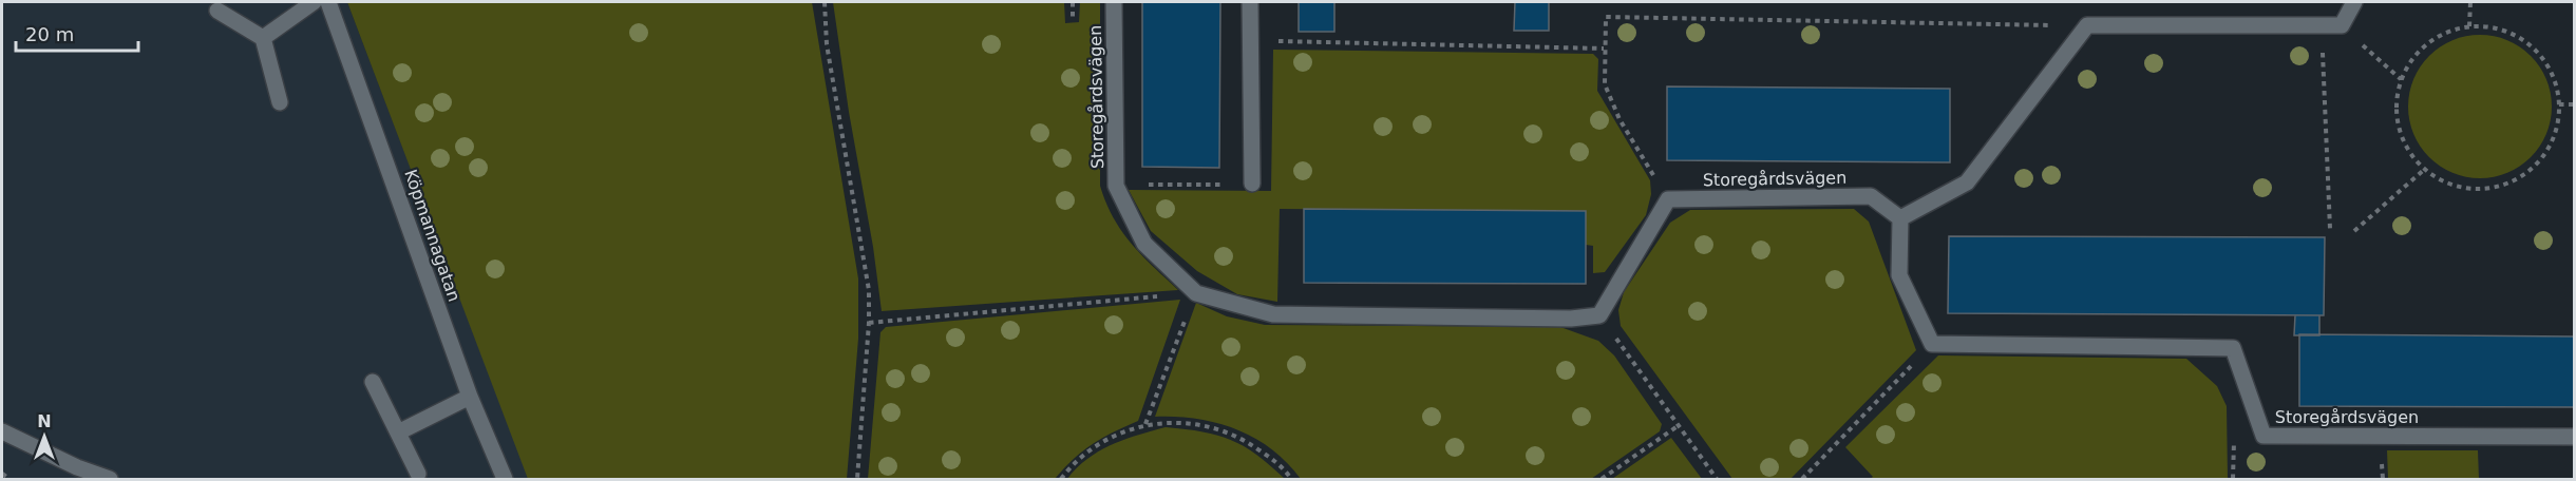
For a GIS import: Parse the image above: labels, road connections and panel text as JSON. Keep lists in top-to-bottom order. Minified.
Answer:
{"streets":{"street":["Storegårdsvägen","Köpmannagatan"]},"scale_bar":"20 m","north":"top"}
